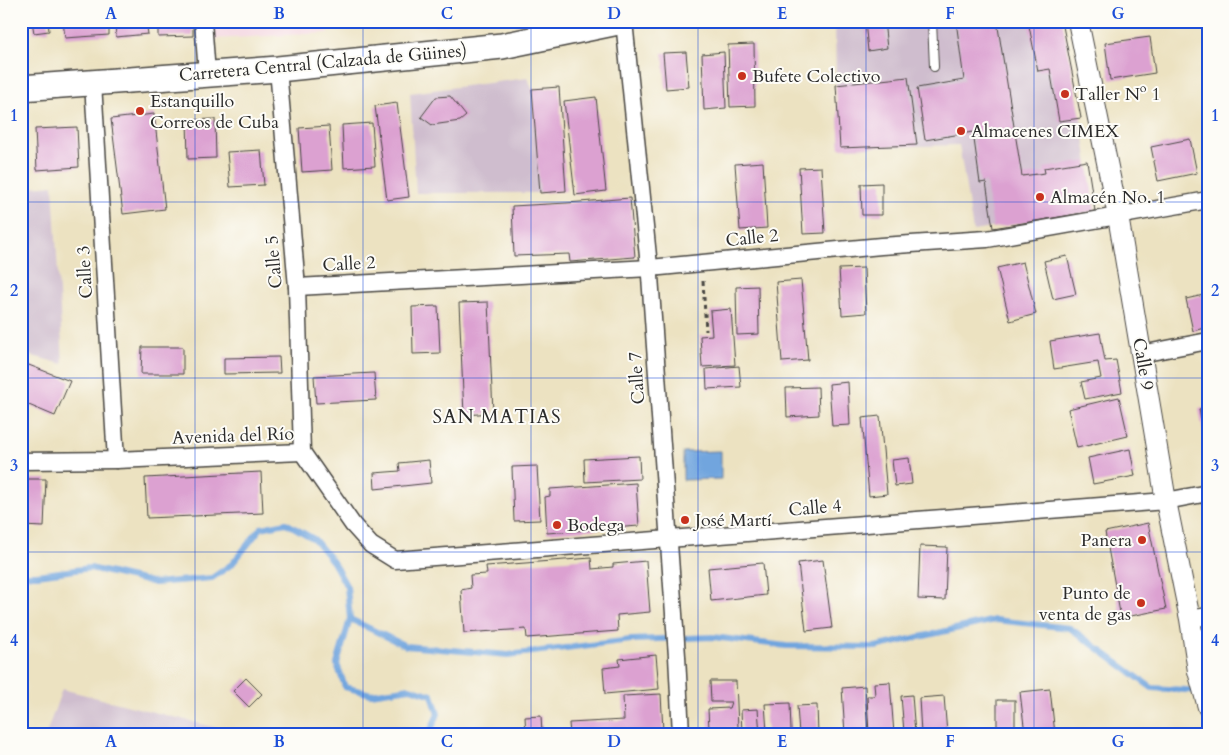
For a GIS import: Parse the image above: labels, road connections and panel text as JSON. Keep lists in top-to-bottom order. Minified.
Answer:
{"streets":{"main road":["Carretera Central (Calzada de Güines)"],"street":["Calle 2","Calle 5","Calle 3","Calle 9","Calle 7","Avenida del Río","Calle 4"]},"crossings":[["Carretera Central (Calzada de Güines)","Calle 5"],["Carretera Central (Calzada de Güines)","Calle 3"],["Carretera Central (Calzada de Güines)","Calle 7"],["Calle 2","Calle 5"],["Calle 2","Calle 9"],["Calle 2","Calle 7"],["Calle 5","Avenida del Río"],["Calle 3","Avenida del Río"],["Calle 9","Calle 4"],["Calle 7","Calle 4"],["Avenida del Río","Calle 4"]],"districts":["SAN MATIAS"],"places":["Bufete Colectivo","Taller Nº 1","Estanquillo Correos de Cuba","Almacenes CIMEX","Almacén No. 1","José Martí","Bodega","Panera","Punto de venta de gas"],"grid":{"columns":["A","B","C","D","E","F","G"],"rows":["1","2","3","4"]}}
